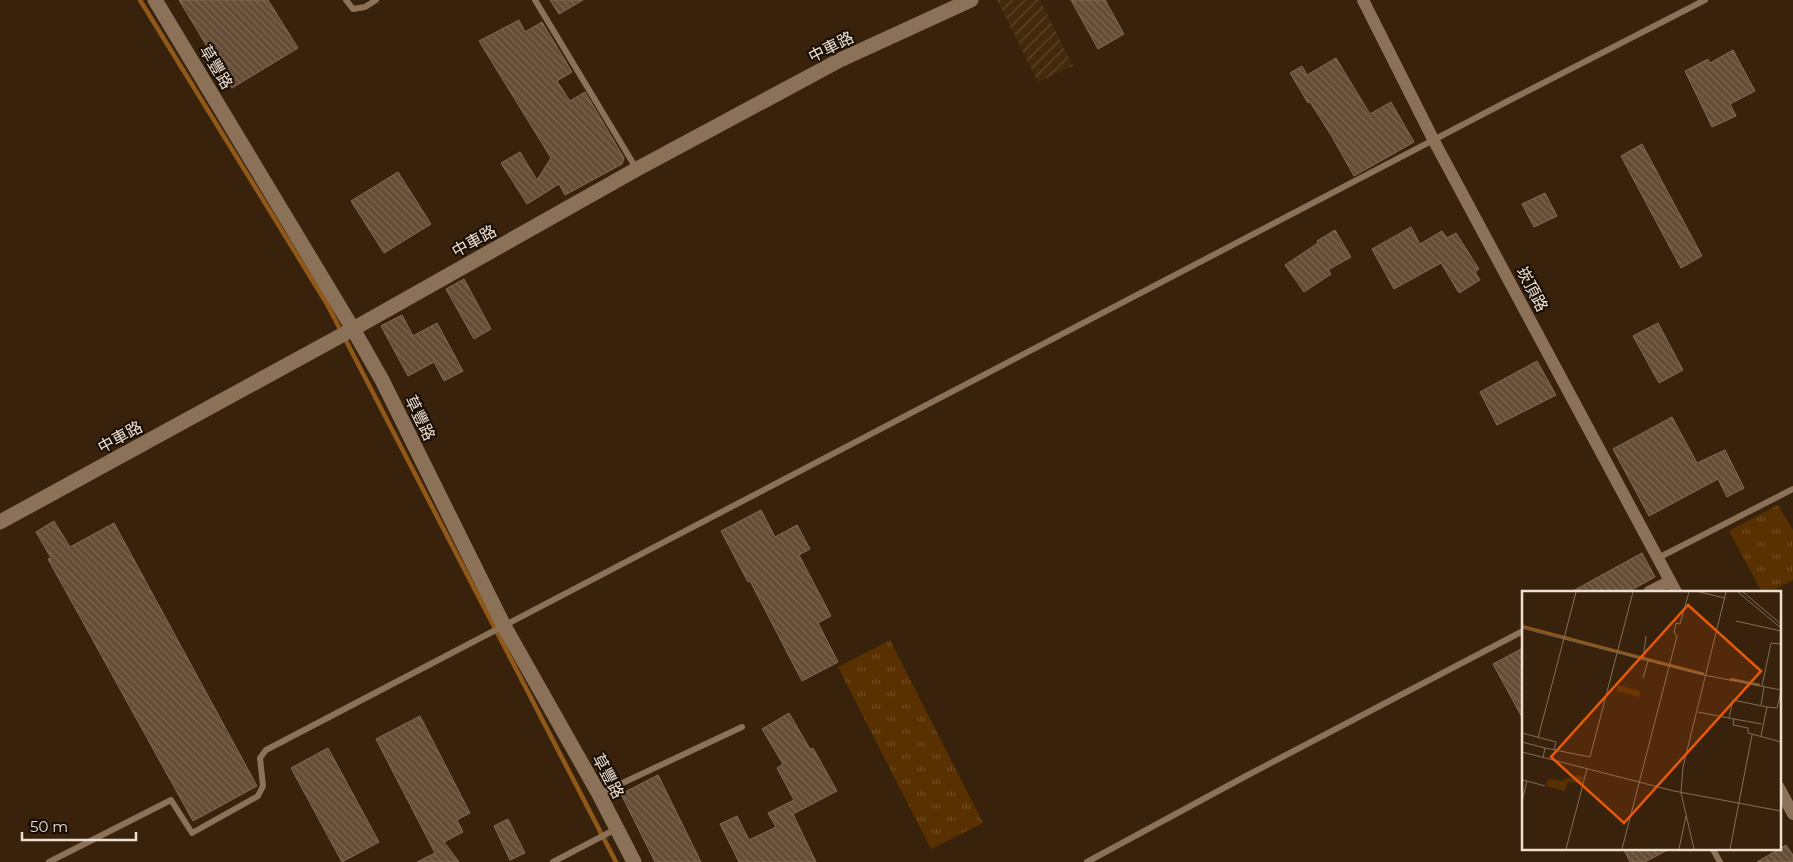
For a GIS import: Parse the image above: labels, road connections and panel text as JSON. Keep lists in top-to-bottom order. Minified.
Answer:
{"streets":{"street":["中車路","草豐路","崁頂路"]},"crossings":[["中車路","草豐路"]],"scale_bar":"50 m"}
